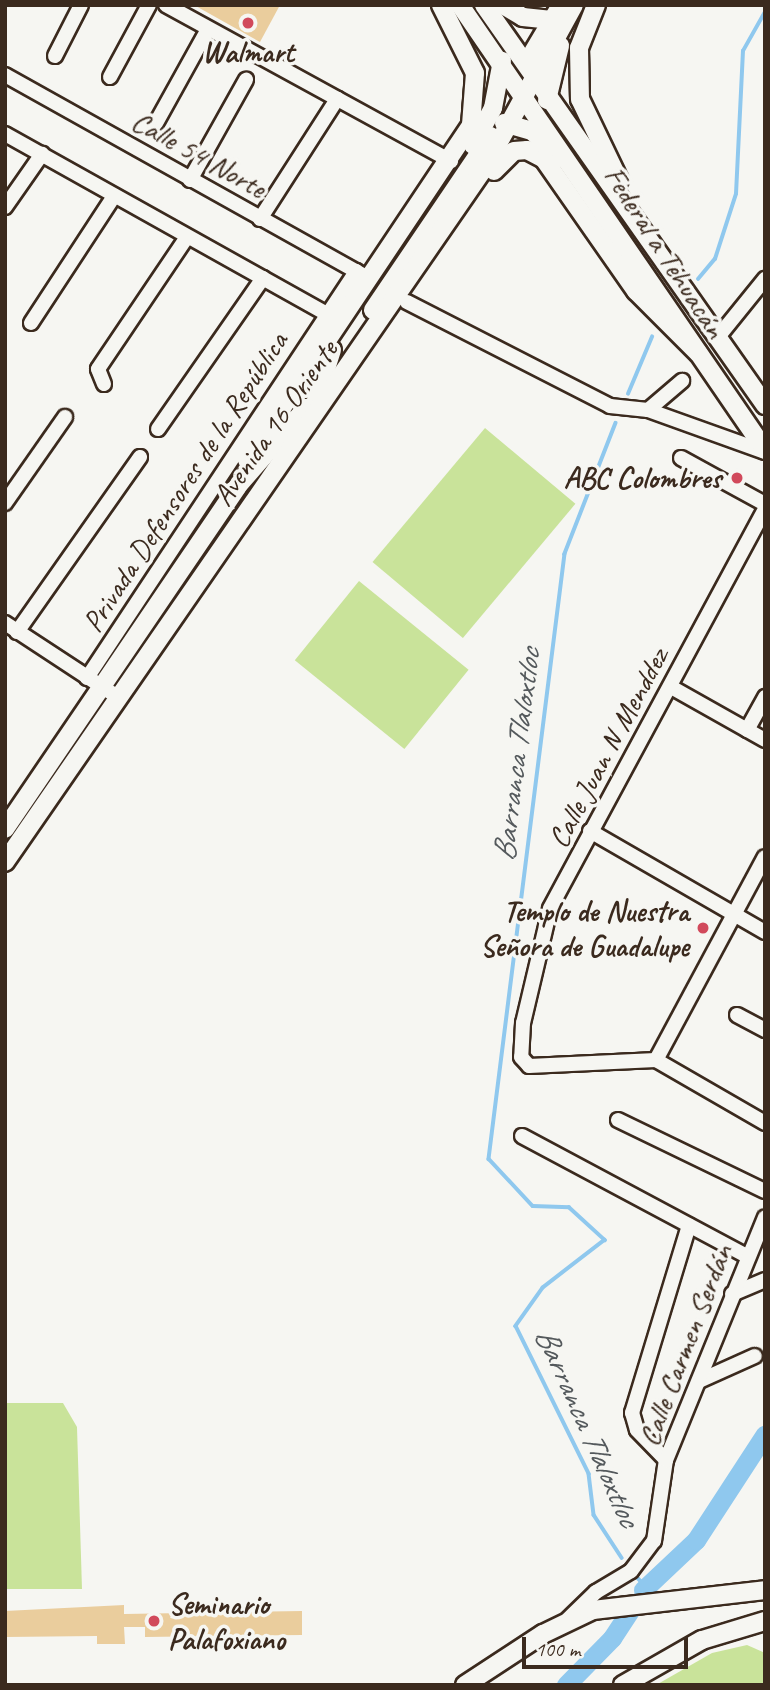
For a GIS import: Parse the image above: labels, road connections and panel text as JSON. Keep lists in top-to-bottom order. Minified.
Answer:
{"streets":{"main road":["Federal a Tehuacán","Avenida 16 Oriente"],"street":["Calle 54 Norte","Privada Defensores de la República","Calle Juan N Menddez","Calle Carmen Serdán"]},"crossings":[["Calle 54 Norte","Privada Defensores de la República"],["Federal a Tehuacán","Avenida 16 Oriente"]],"water":["Barranca Tlaloxtloc"],"places":["Walmart","ABC Colombres","Templo de Nuestra Señora de Guadalupe","Seminario Palafoxiano"],"scale_bar":"100 m"}
